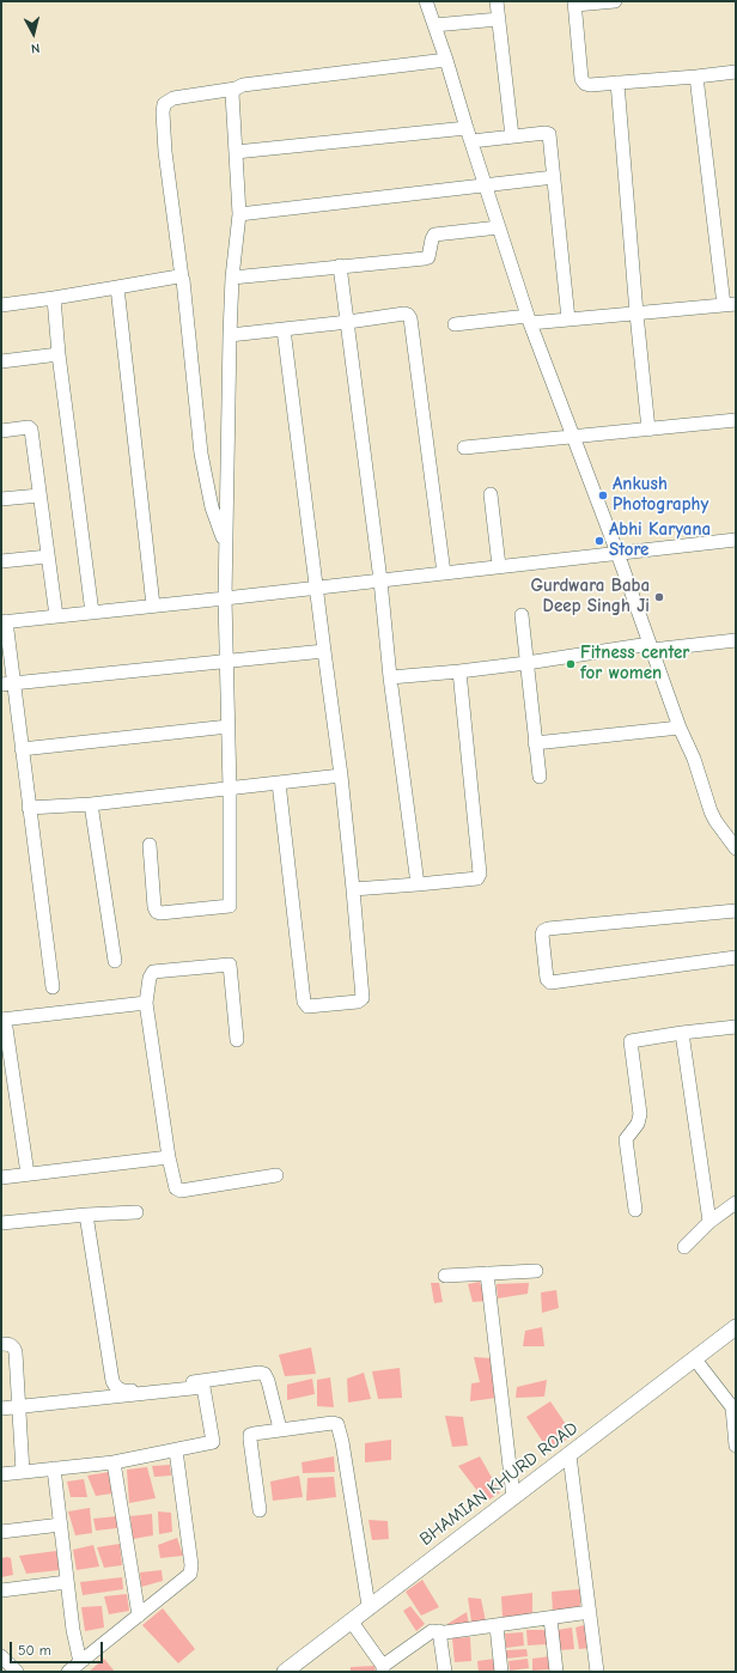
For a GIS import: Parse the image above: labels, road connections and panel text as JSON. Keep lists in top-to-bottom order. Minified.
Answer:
{"streets":{"street":["BHAMIAN KHURD ROAD"]},"places":["Ankush Photography","Abhi Karyana Store","Gurdwara Baba Deep Singh Ji","Fitness center for women"],"scale_bar":"50 m","north":"bottom"}
